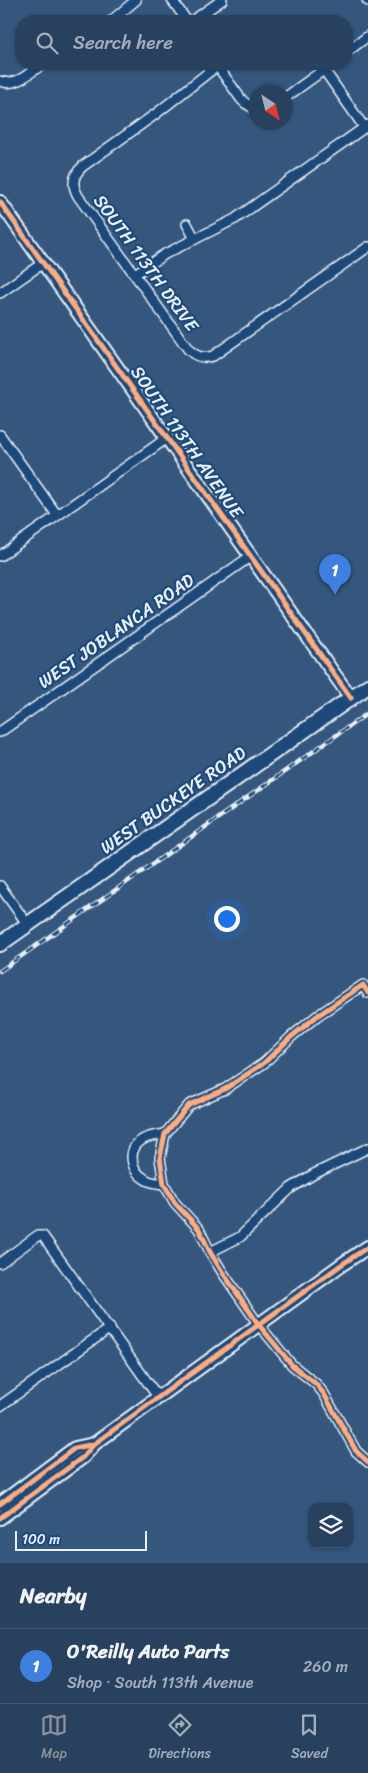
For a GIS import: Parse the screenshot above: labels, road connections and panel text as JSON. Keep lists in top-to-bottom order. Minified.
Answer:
{"streets":{"main road":["WEST BUCKEYE ROAD"],"street":["SOUTH 113TH DRIVE","SOUTH 113TH AVENUE","WEST JOBLANCA ROAD"]},"crossings":[["SOUTH 113TH AVENUE","WEST JOBLANCA ROAD"],["SOUTH 113TH AVENUE","WEST BUCKEYE ROAD"]],"scale_bar":"100 m","north":"bottom right","page":{"search":"Search here","pins":"1","scale":"100 m","heading":"Nearby","list":[{"mark":"1","name":"O'Reilly Auto Parts","note":"Shop · South 113th Avenue","value":"260 m"}],"nav":["Map","Directions","Saved"]}}
